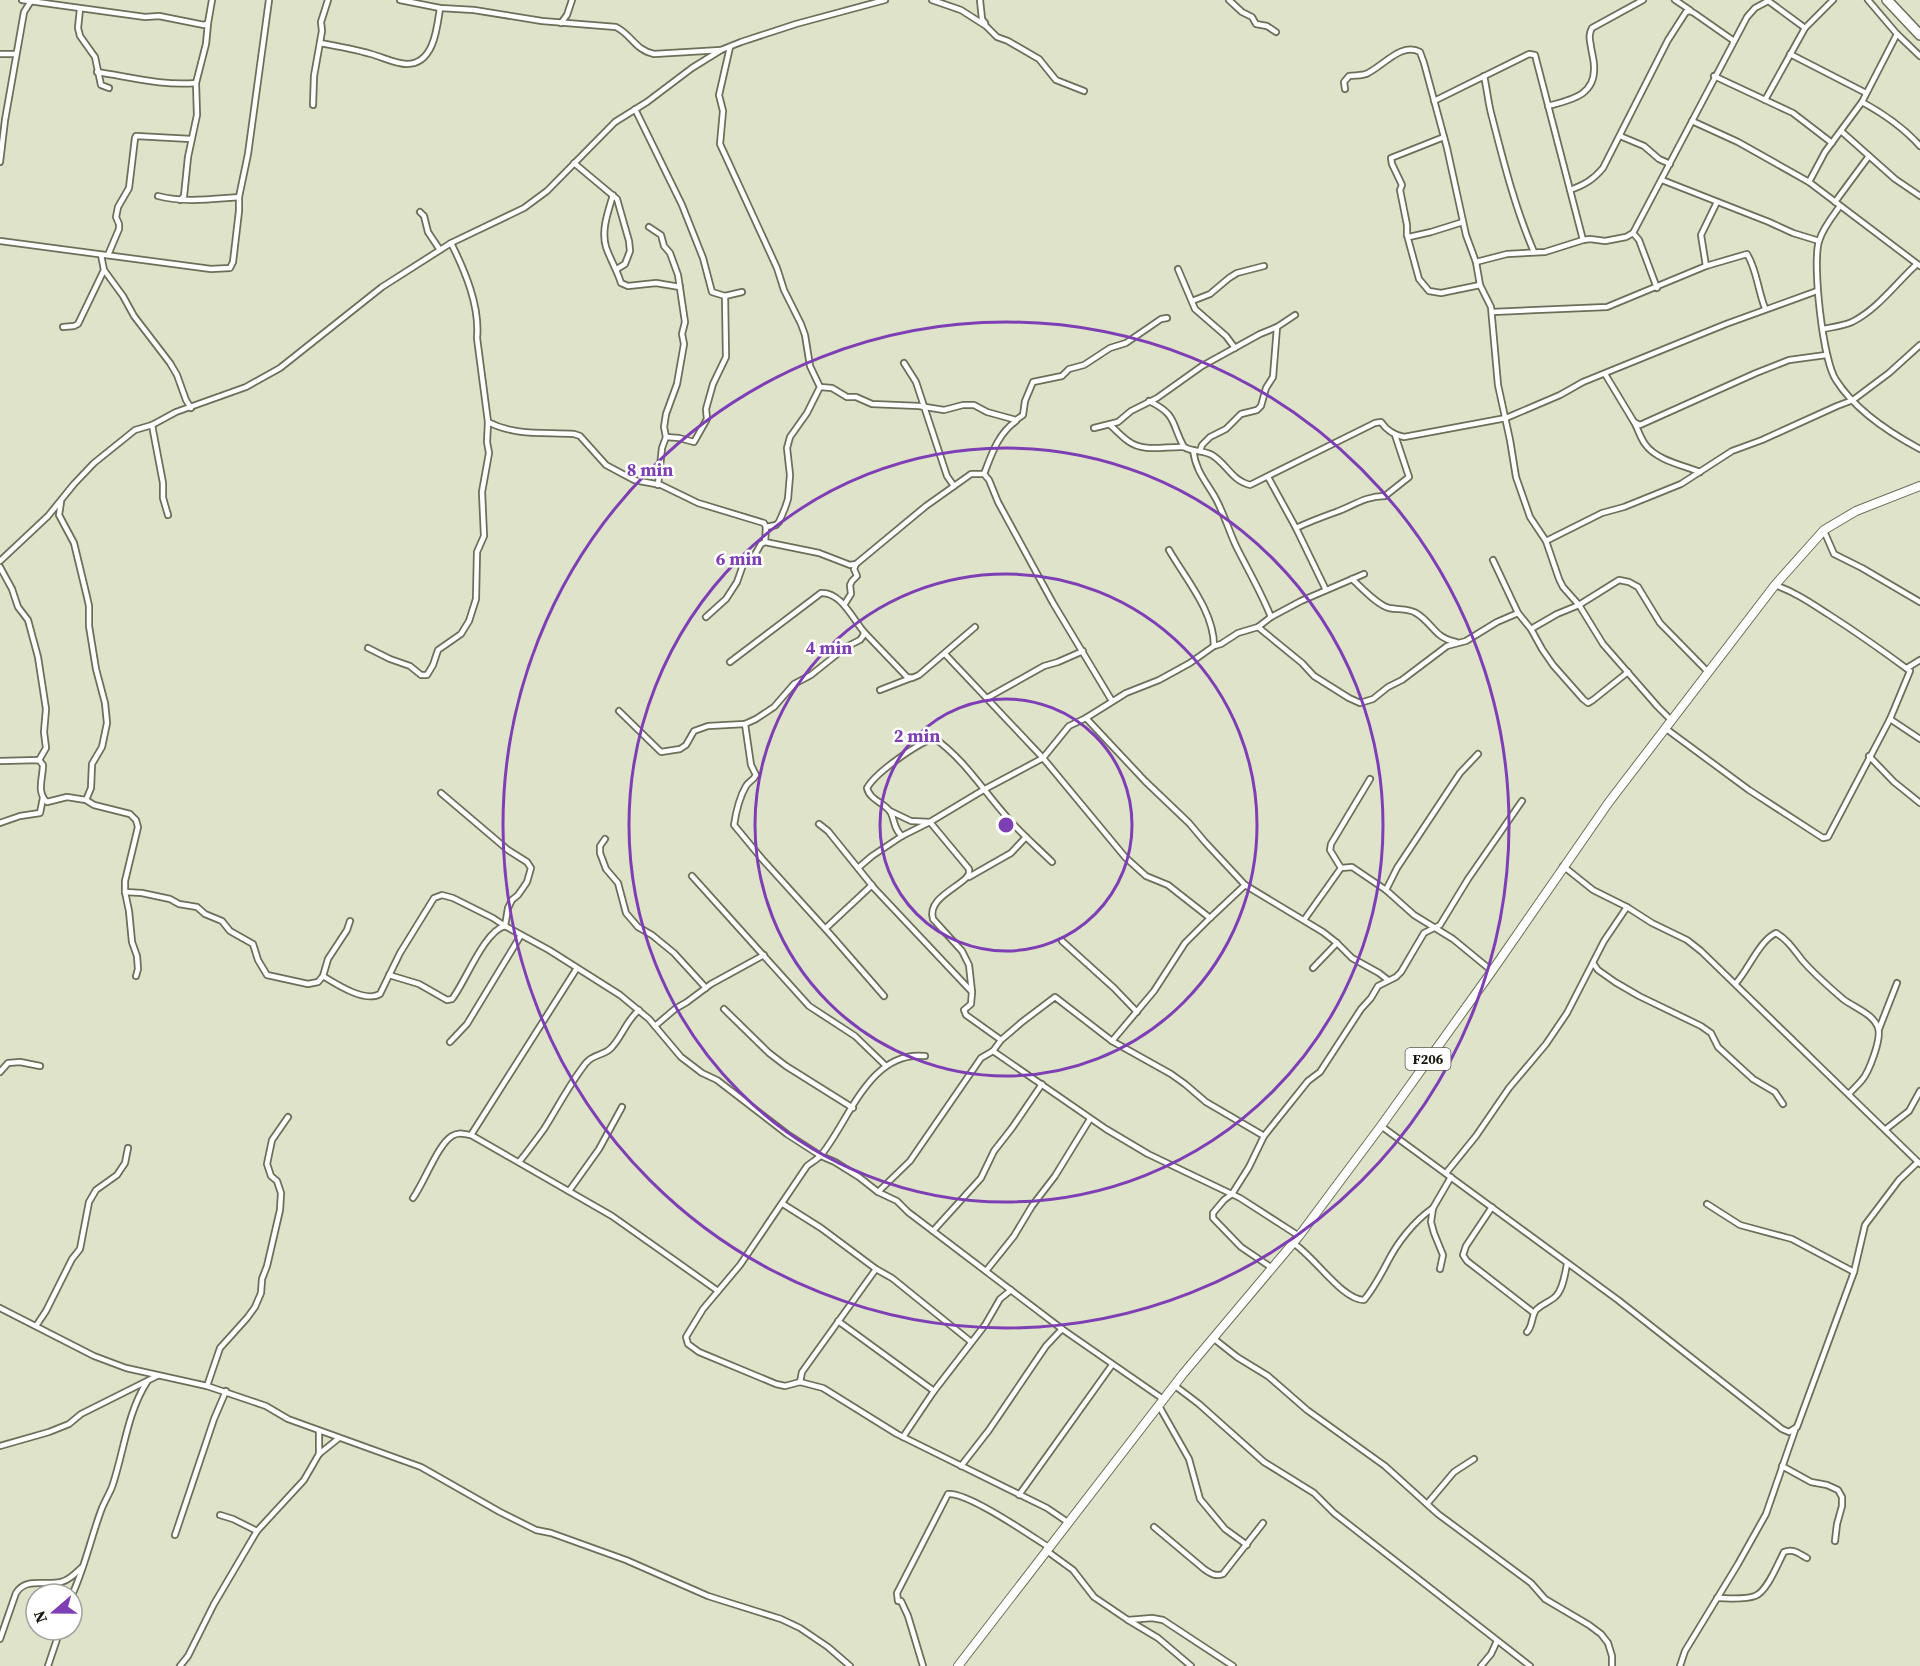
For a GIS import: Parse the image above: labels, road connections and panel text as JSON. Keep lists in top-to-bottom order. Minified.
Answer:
{"streets":{"main road":["F206"]},"north":"left","rings":["8 min","6 min","4 min","2 min"]}
